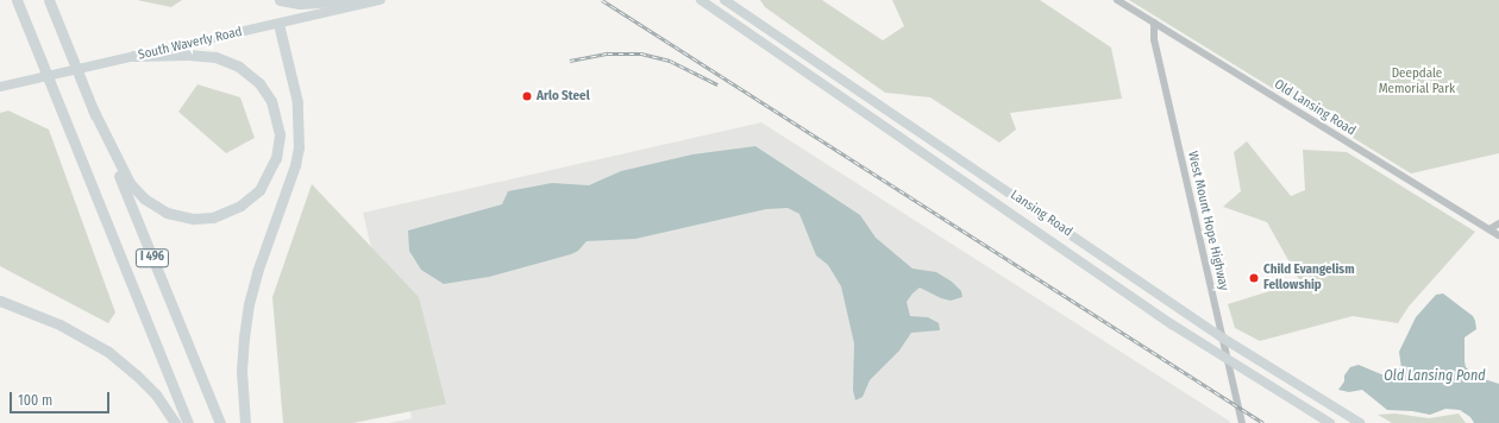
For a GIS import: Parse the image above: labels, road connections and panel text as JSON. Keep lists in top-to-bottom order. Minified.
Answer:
{"streets":{"highway":["I 496"],"main road":["South Waverly Road","Lansing Road"],"street":["Old Lansing Road","West Mount Hope Highway"]},"crossings":[["Old Lansing Road","West Mount Hope Highway"],["Lansing Road","West Mount Hope Highway"]],"water":["Old Lansing Pond"],"parks":["Deepdale Memorial Park"],"places":["Arlo Steel","Child Evangelism Fellowship"],"scale_bar":"100 m"}
